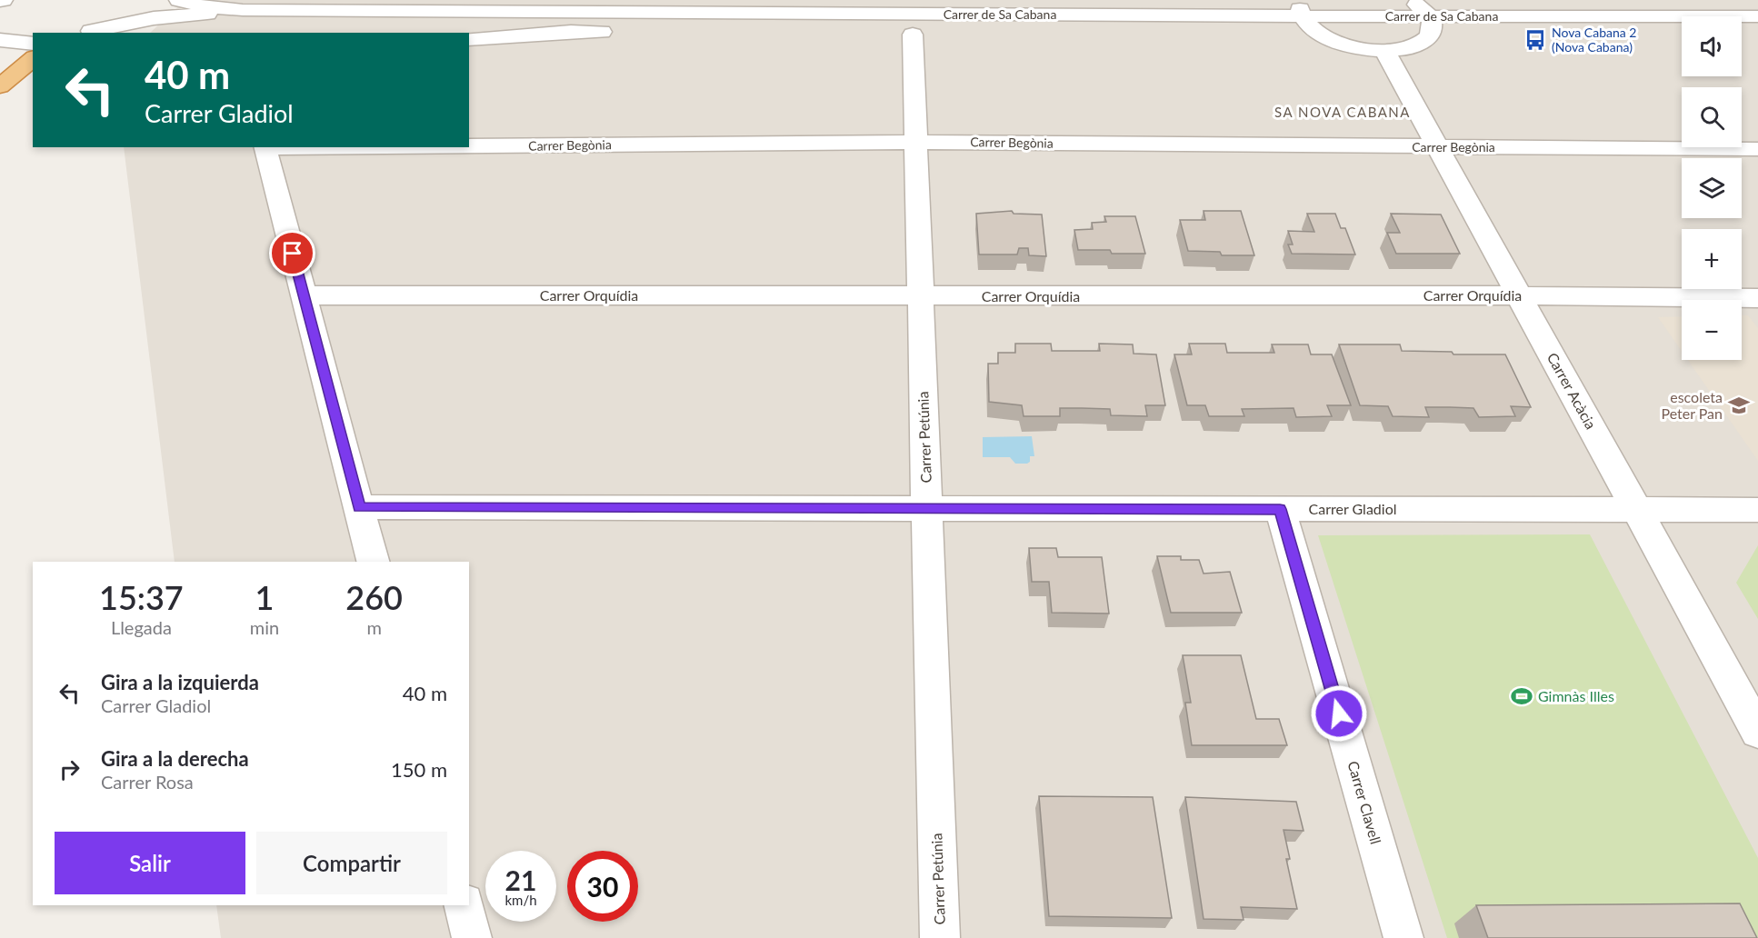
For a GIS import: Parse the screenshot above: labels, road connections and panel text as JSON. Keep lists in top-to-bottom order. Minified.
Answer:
{"streets":{"street":["Carrer de Sa Cabana","Carrer Begònia","Carrer Orquídia","Carrer Acàcia","Carrer Petúnia","Carrer Gladiol","Carrer Clavell"]},"crossings":[["Carrer Begònia","Carrer Acàcia"],["Carrer Begònia","Carrer Petúnia"],["Carrer Orquídia","Carrer Acàcia"],["Carrer Orquídia","Carrer Petúnia"],["Carrer Acàcia","Carrer Gladiol"],["Carrer Petúnia","Carrer Gladiol"],["Carrer Gladiol","Carrer Clavell"]],"districts":["SA NOVA CABANA"],"places":{"bus stop":["Nova Cabana 2 (Nova Cabana)"],"school or university":["escoleta Peter Pan"],"sports":["Gimnàs Illes"]},"page":{"map_buttons":["+","−"],"turn":["40 m","Carrer Gladiol"],"eta":["15:37","Llegada","1","min","260","m"],"list":[{"name":"Gira a la izquierda","note":"Carrer Gladiol","value":"40 m"},{"name":"Gira a la derecha","note":"Carrer Rosa","value":"150 m"}],"buttons":["Salir","Compartir"],"speed":"21 km/h","limit":"30"}}
